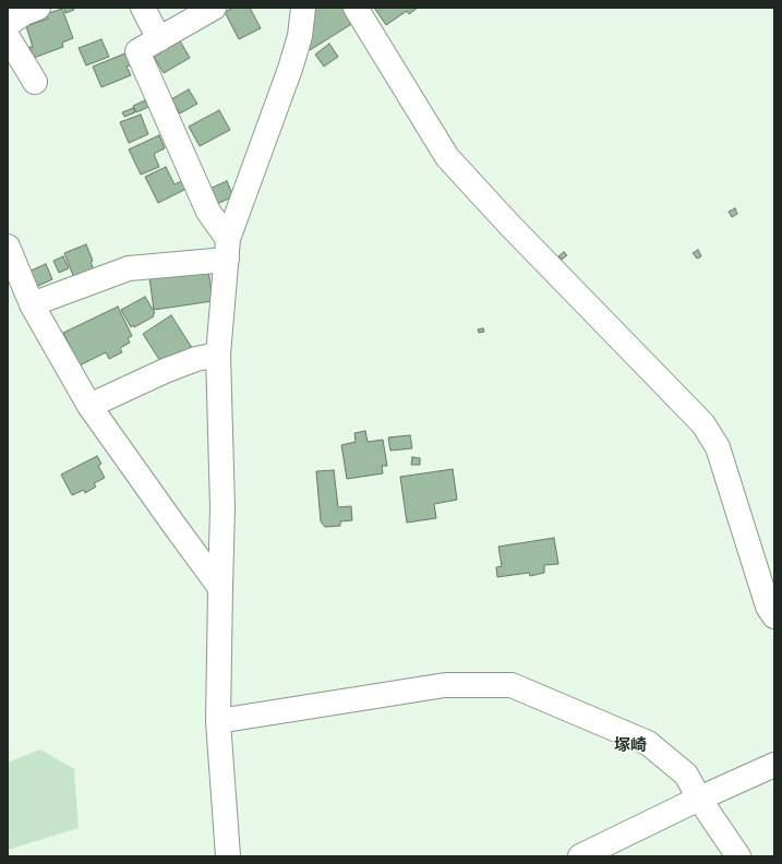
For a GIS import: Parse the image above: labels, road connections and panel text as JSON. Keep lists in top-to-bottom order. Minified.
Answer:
{"districts":["塚崎"]}
